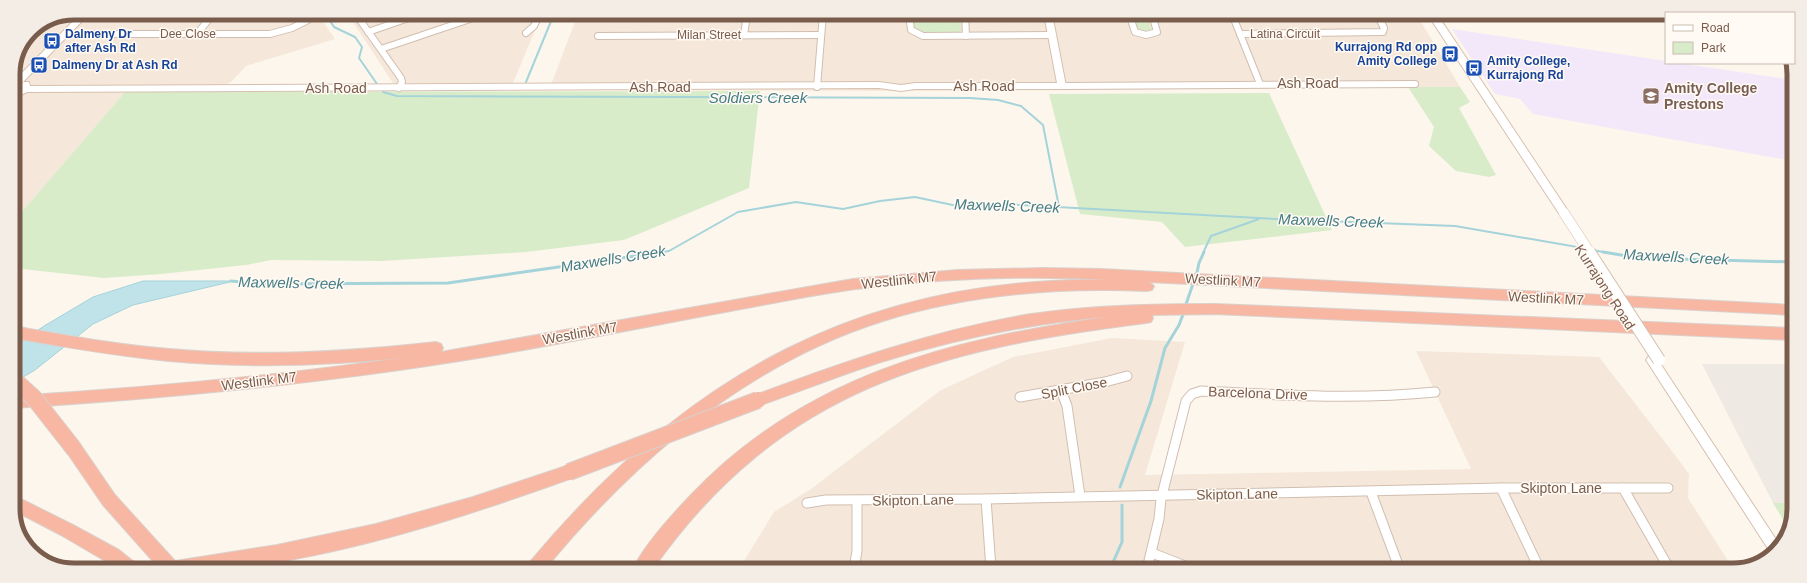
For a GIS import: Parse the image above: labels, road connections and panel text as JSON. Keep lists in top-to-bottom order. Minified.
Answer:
{"streets":{"highway":["Westlink M7"],"street":["Dee Close","Latina Circuit","Milan Street","Ash Road","Kurrajong Road","Split Close","Barcelona Drive","Skipton Lane"]},"crossings":[["Barcelona Drive","Skipton Lane"]],"water":["Soldiers Creek","Maxwells Creek"],"places":{"bus stop":["Dalmeny Dr after Ash Rd","Kurrajong Rd opp Amity College","Dalmeny Dr at Ash Rd","Amity College, Kurrajong Rd"],"school or university":["Amity College Prestons"]},"legend":["Road","Park"]}
